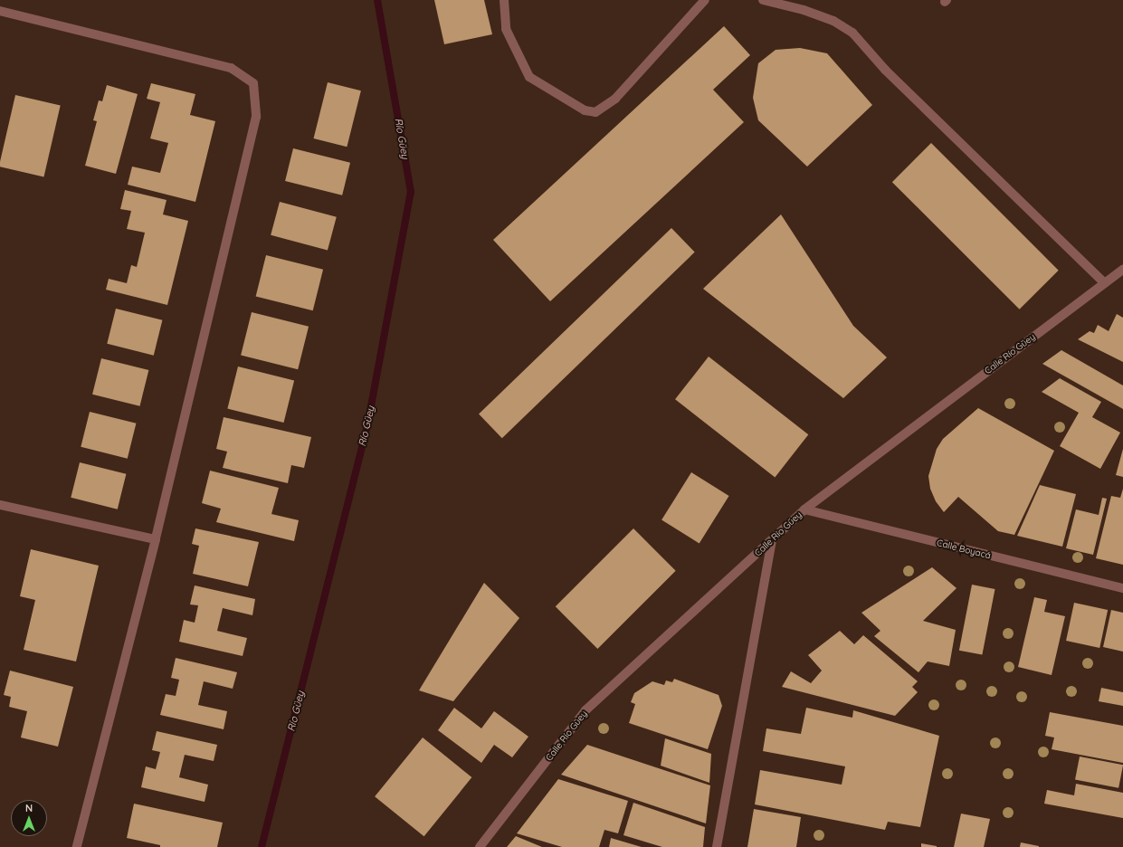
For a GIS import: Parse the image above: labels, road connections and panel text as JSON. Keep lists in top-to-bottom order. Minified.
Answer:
{"streets":{"street":["Calle Río Güey","Calle Boyacá"]},"crossings":[["Calle Río Güey","Calle Boyacá"]],"water":["Río Güey"],"north":"top"}
